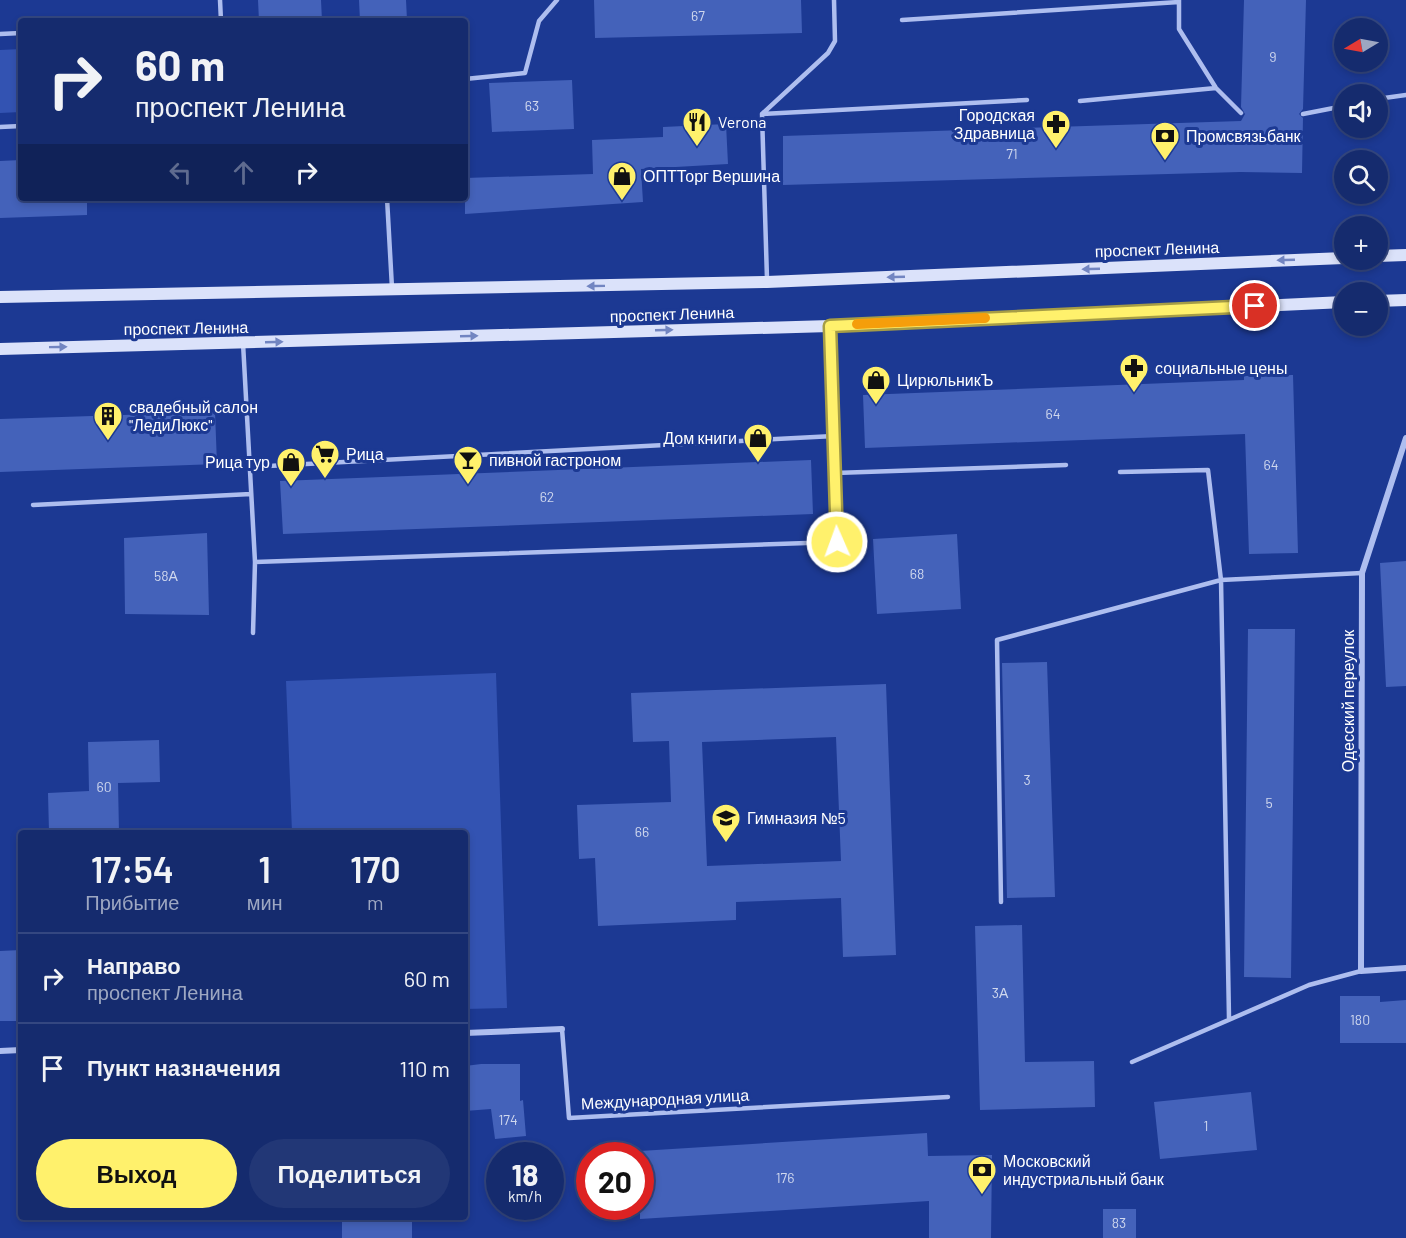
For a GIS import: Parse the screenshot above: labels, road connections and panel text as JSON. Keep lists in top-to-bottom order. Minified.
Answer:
{"streets":{"main road":["проспект Ленина"],"street":["Одесский переулок","Международная улица"]},"places":{"restaurant":["Verona"],"pharmacy":["Городская Здравница","социальные цены"],"bank":["Промсвязьбанк","Московский индустриальный банк"],"shop":["ОПТТорг Вершина","ЦирюльникЪ","Дом книги","Рица тур"],"building":["свадебный салон \"ЛедиЛюкс\""],"supermarket":["Рица"],"bar":["пивной гастроном"],"school or university":["Гимназия №5"]},"house_numbers":["67","9","63","71","64","64","62","68","58А","3","60","5","66","3А","180","174","1","176","83"],"north":"left","page":{"map_buttons":["+","−"],"turn":["60 m","проспект Ленина"],"eta":["17:54","Прибытие","1","мин","170","m"],"list":[{"name":"Направо","note":"проспект Ленина","value":"60 m"},{"name":"Пункт назначения","value":"110 m"}],"buttons":["Выход","Поделиться"],"speed":"18 km/h","limit":"20"}}
